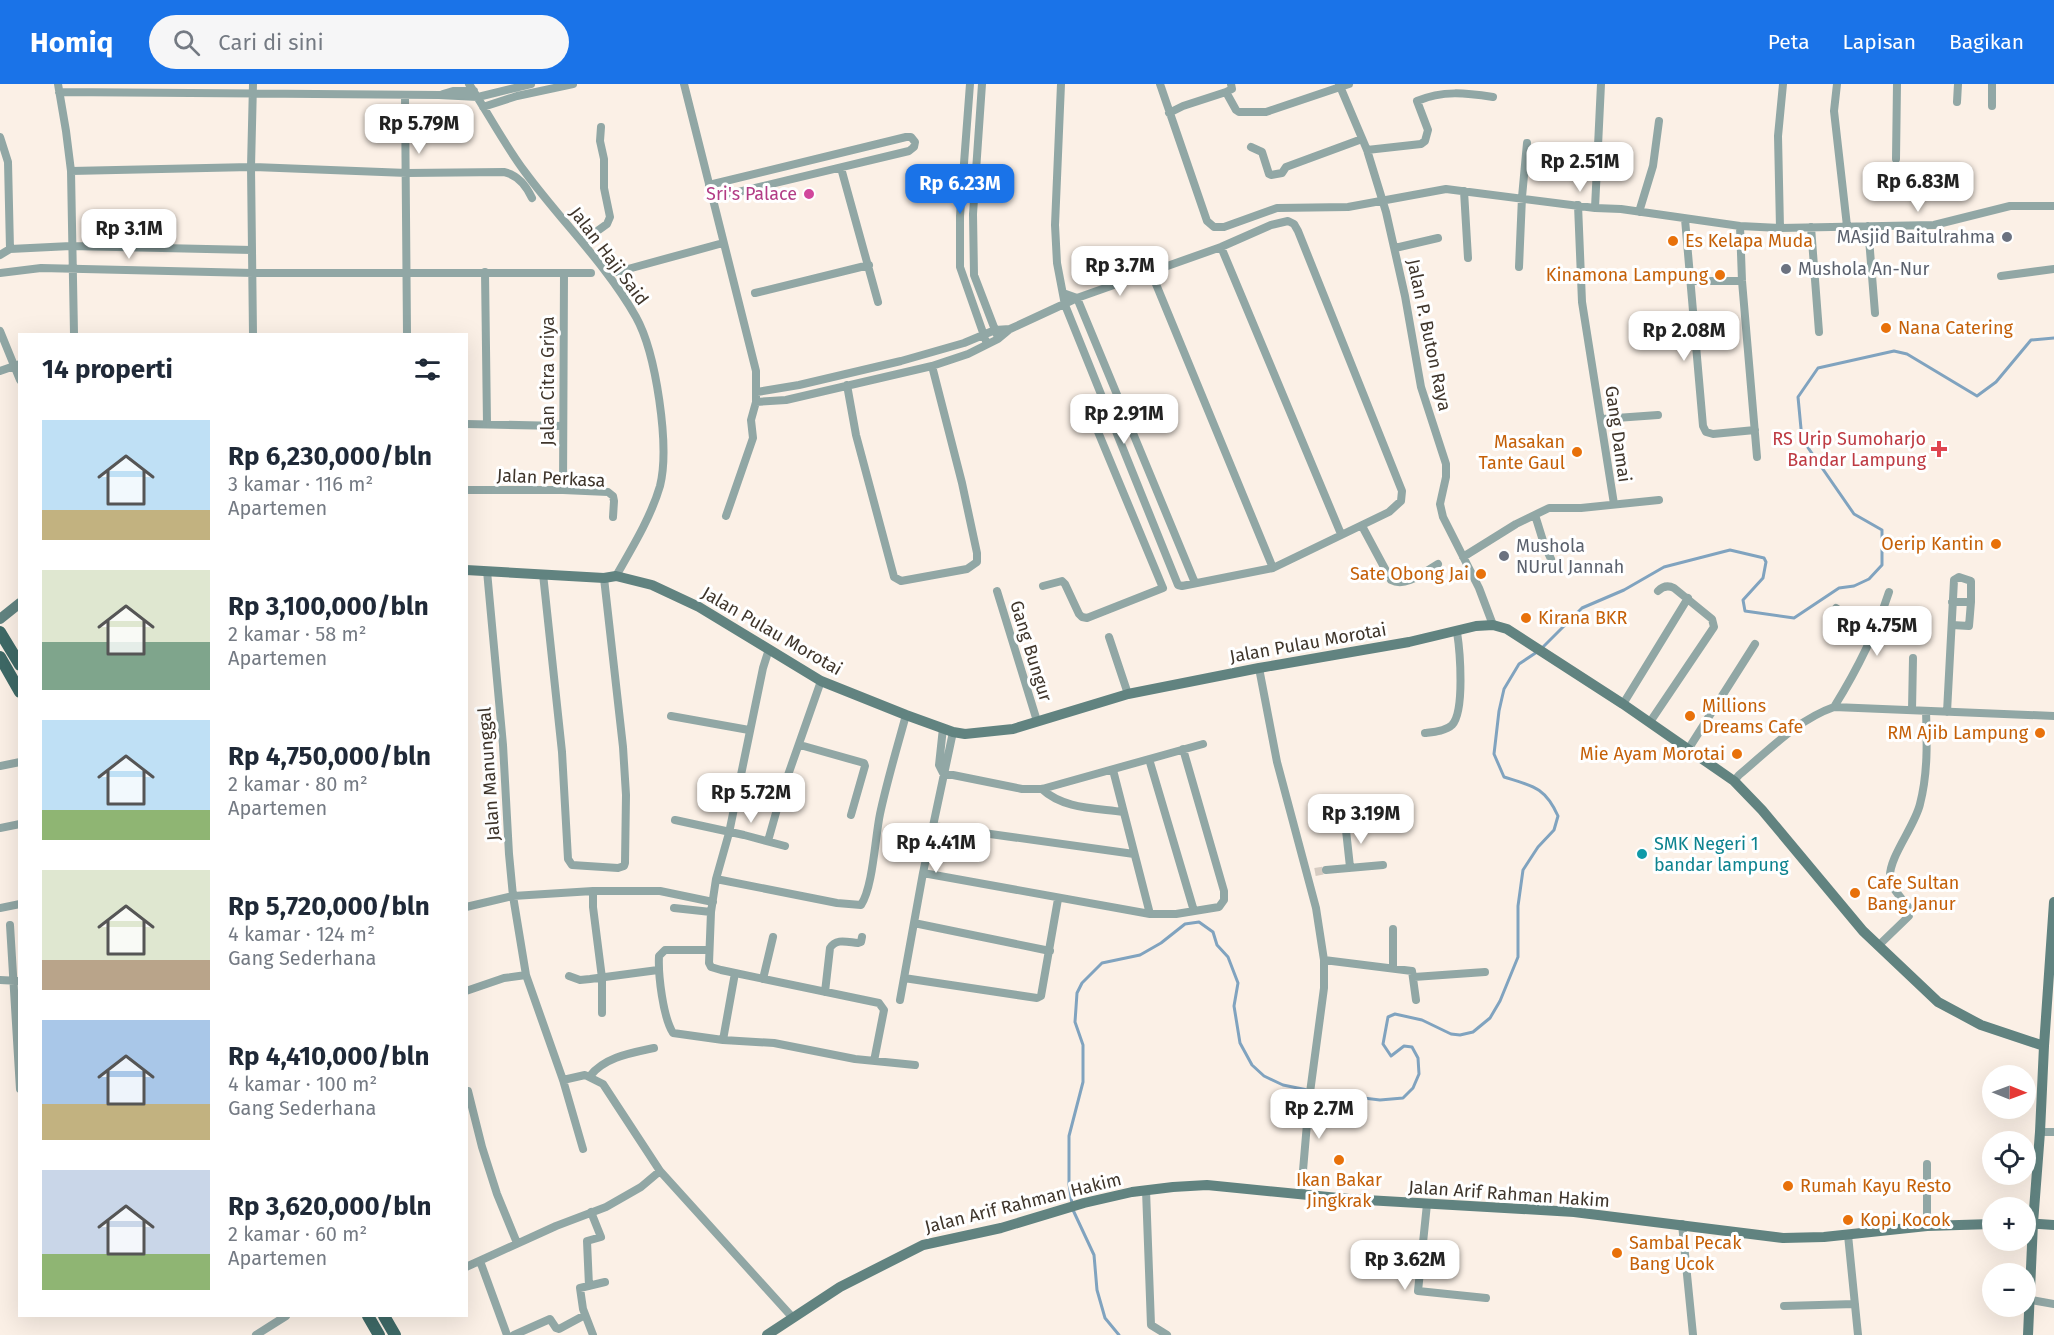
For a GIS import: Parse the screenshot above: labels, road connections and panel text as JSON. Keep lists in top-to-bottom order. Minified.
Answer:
{"streets":{"street":["Jalan Haji Said","Jalan P. Buton Raya","Jalan Citra Griya","Gang Damai","Jalan Perkasa","Jalan Pulau Morotai","Gang Bungur","Jalan Manunggal","Jalan Arif Rahman Hakim"]},"crossings":[["Jalan Haji Said","Jalan Pulau Morotai"],["Jalan P. Buton Raya","Gang Damai"],["Jalan P. Buton Raya","Jalan Pulau Morotai"],["Jalan Citra Griya","Jalan Perkasa"],["Jalan Pulau Morotai","Gang Bungur"],["Jalan Pulau Morotai","Jalan Manunggal"]],"places":{"other":["Sri's Palace","MAsjid Baitulrahma","Es Kelapa Muda","Mushola An-Nur","Kinamona Lampung","Nana Catering","Masakan Tante Gaul","Oerip Kantin","Mushola NUrul Jannah","Sate Obong Jai","Kirana BKR","Millions Dreams Cafe","RM Ajib Lampung","Mie Ayam Morotai","SMK Negeri 1 bandar lampung","Cafe Sultan Bang Janur","Ikan Bakar Jingkrak","Rumah Kayu Resto","Kopi Kocok","Sambal Pecak Bang Ucok"],"health":["RS Urip Sumoharjo Bandar Lampung"]},"north":"right","page":{"header":"Homiq","search":"Cari di sini","nav":["Peta","Lapisan","Bagikan"],"price":["Rp 5.79M","Rp 2.51M","Rp 6.83M","Rp 6.23M","Rp 3.1M","Rp 3.7M","Rp 2.08M","Rp 2.91M","Rp 4.75M","Rp 5.72M","Rp 3.19M","Rp 4.41M","Rp 2.7M","Rp 3.62M"],"heading":"14 properti","list":[{"name":"Rp 6,230,000/bln","note":"3 kamar · 116 m² · Apartemen"},{"name":"Rp 3,100,000/bln","note":"2 kamar · 58 m² · Apartemen"},{"name":"Rp 4,750,000/bln","note":"2 kamar · 80 m² · Apartemen"},{"name":"Rp 5,720,000/bln","note":"4 kamar · 124 m² · Gang Sederhana"},{"name":"Rp 4,410,000/bln","note":"4 kamar · 100 m² · Gang Sederhana"},{"name":"Rp 3,620,000/bln","note":"2 kamar · 60 m² · Apartemen"}],"map_buttons":["+","−"]}}
